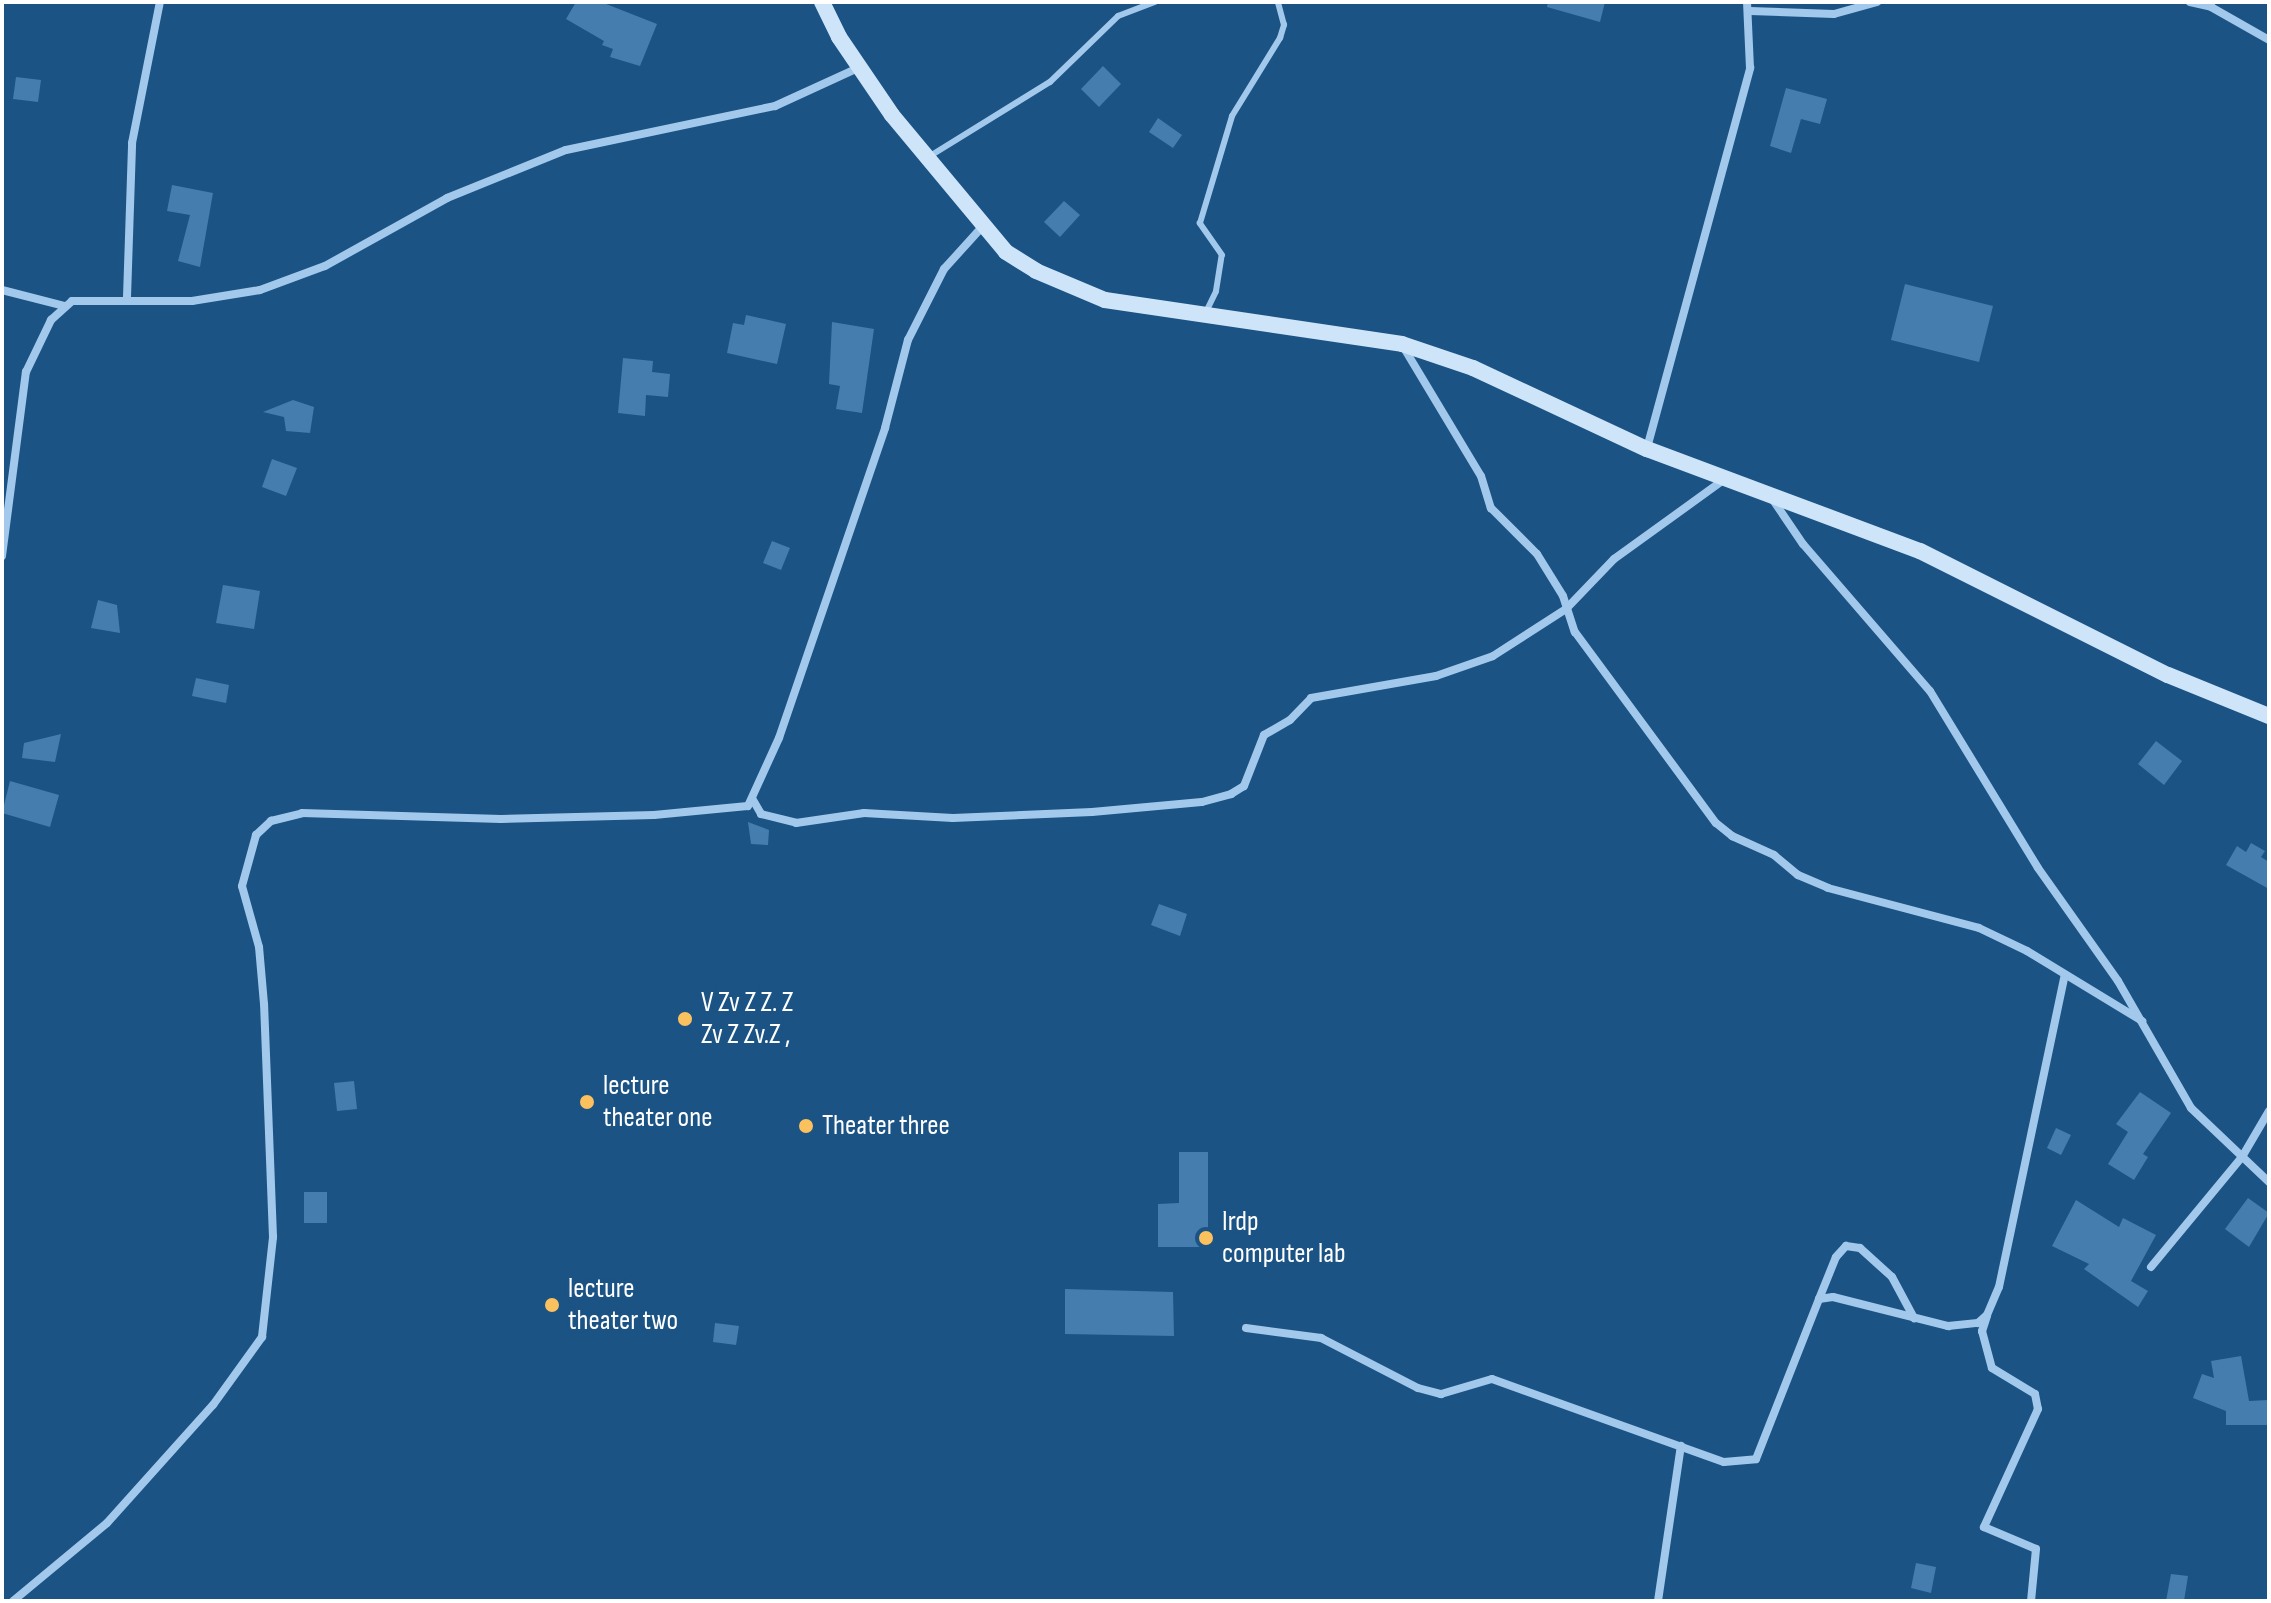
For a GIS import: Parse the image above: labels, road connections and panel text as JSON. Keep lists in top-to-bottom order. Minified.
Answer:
{"places":["V Zv Z Z. Z Zv Z Zv.Z ,","lecture theater one","Theater three","Irdp computer lab","lecture theater two"]}
